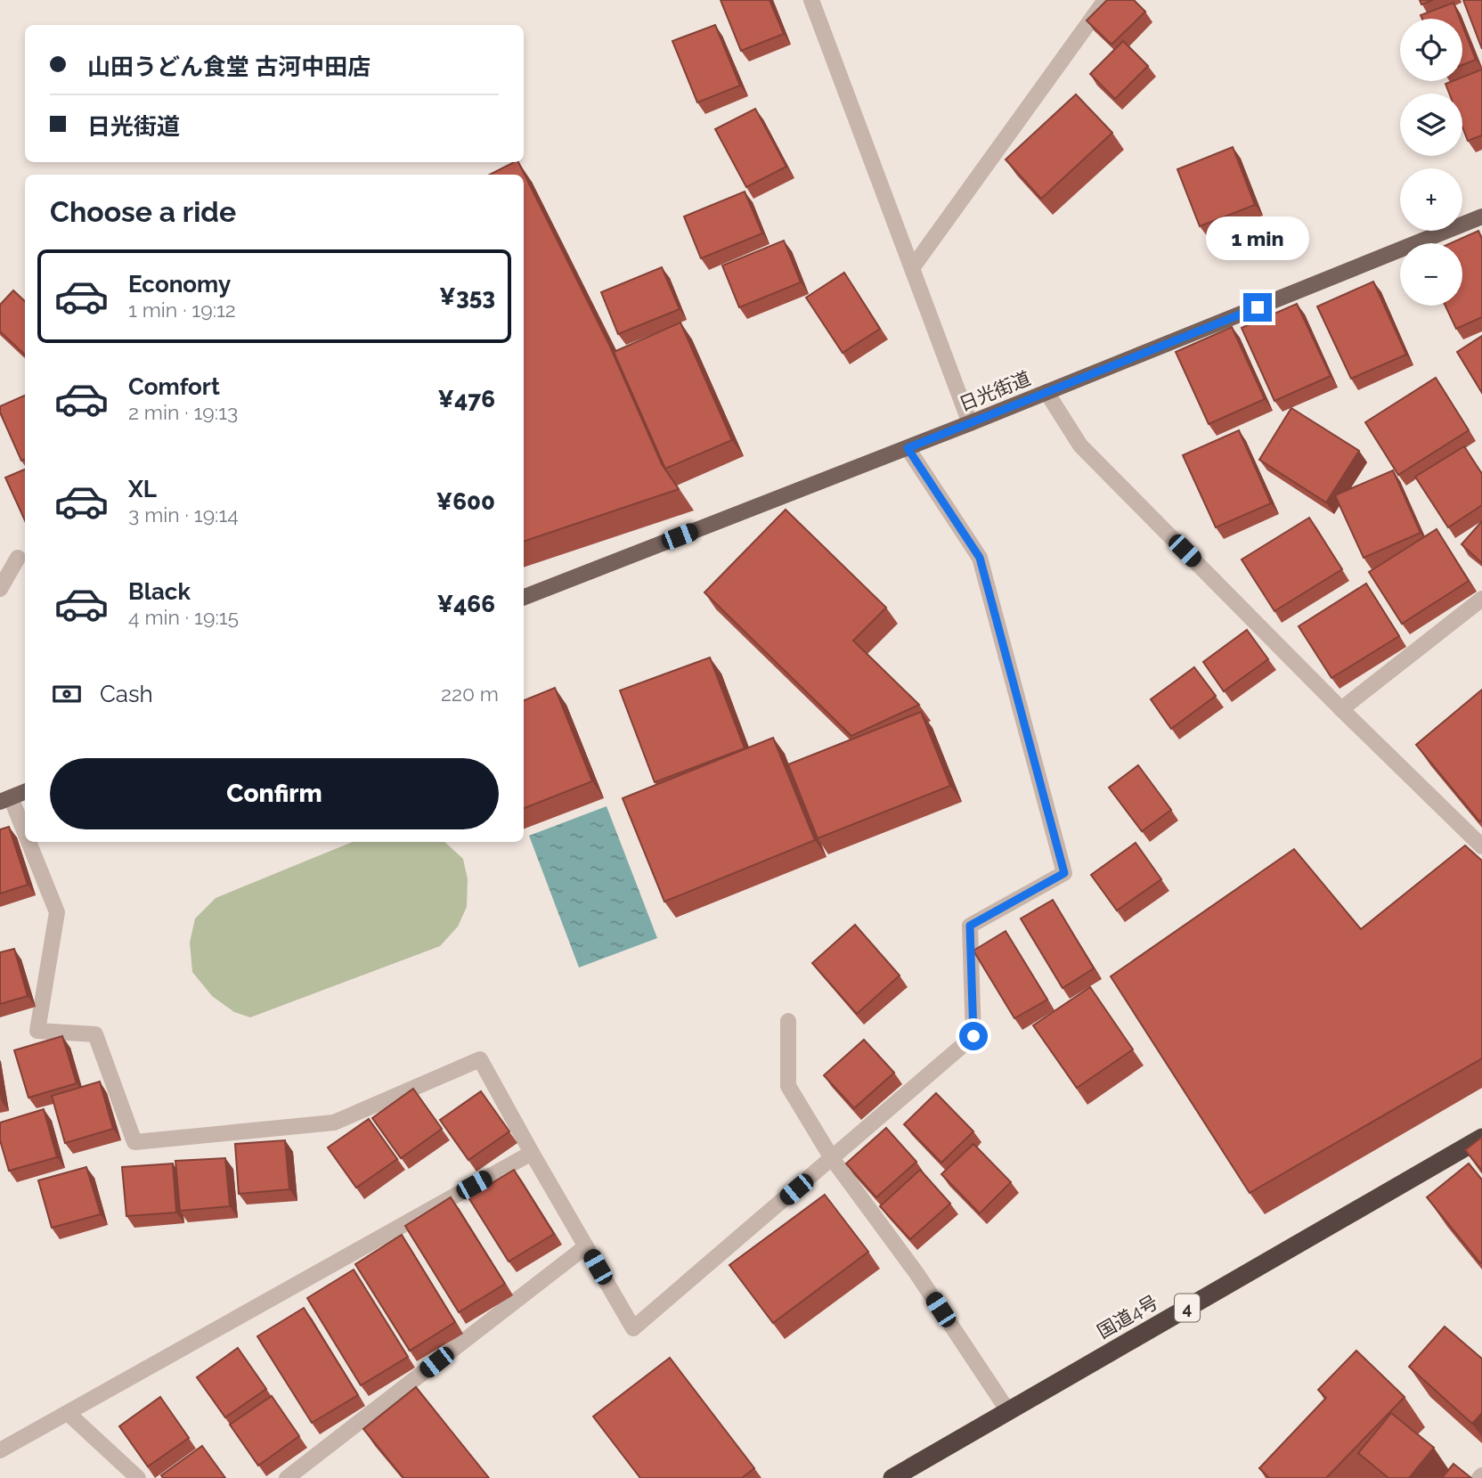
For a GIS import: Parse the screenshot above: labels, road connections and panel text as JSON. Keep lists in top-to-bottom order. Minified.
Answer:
{"streets":{"highway":["4","国道4号"],"main road":["日光街道"]},"page":{"map_buttons":["+","−"],"banner":["山田うどん食堂 古河中田店","日光街道"],"heading":"Choose a ride","bubble":"1 min","list":[{"name":"Economy","note":"1 min · 19:12","value":"¥353"},{"name":"Comfort","note":"2 min · 19:13","value":"¥476"},{"name":"XL","note":"3 min · 19:14","value":"¥600"},{"name":"Black","note":"4 min · 19:15","value":"¥466"}],"pay":["Cash","220 m"],"buttons":"Confirm"}}
